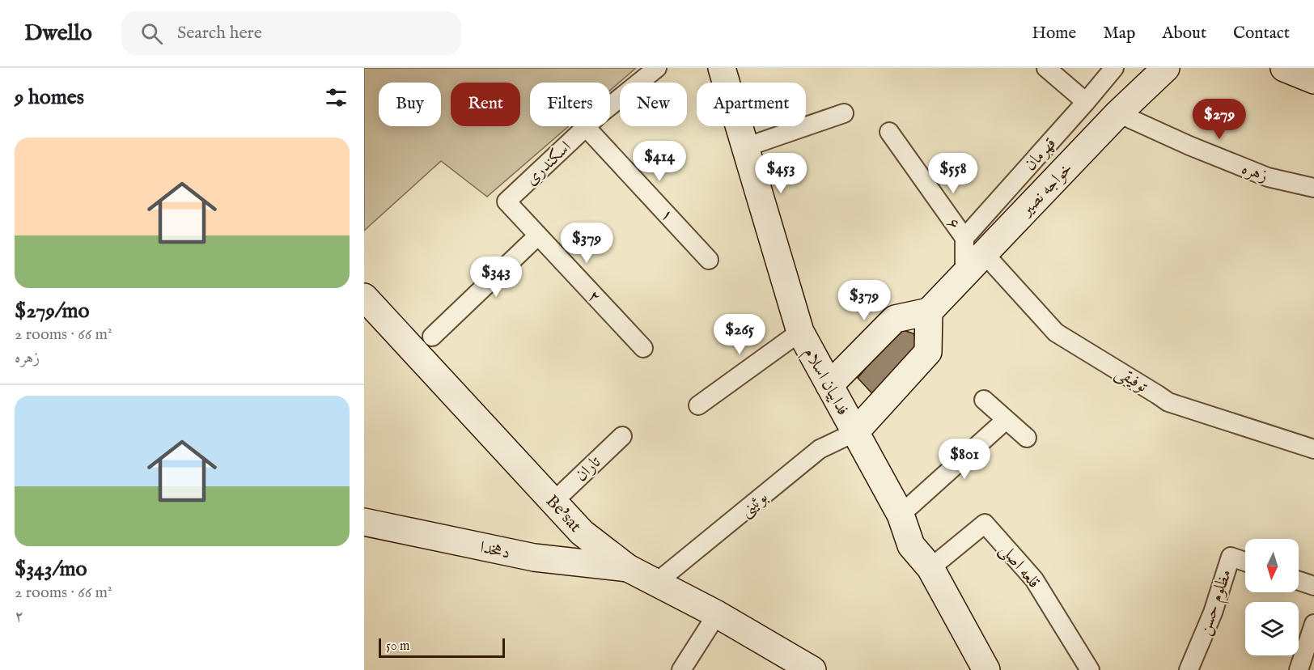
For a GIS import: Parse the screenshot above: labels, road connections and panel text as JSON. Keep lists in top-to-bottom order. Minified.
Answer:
{"streets":{"main road":["خواجه نصیر","فداییان اسلام","Be'sat","دهخدا"],"street":["قهرمان","اسکندری","زهره","۱","۶","۲","توفیقی","تاران","بوئینی","قلعه اصلی","مظلوم حسن"]},"crossings":[["قهرمان","خواجه نصیر"],["قهرمان","۶"],["قهرمان","توفیقی"],["اسکندری","۱"],["اسکندری","۲"],["زهره","خواجه نصیر"],["خواجه نصیر","۶"],["خواجه نصیر","توفیقی"],["۶","توفیقی"],["فداییان اسلام","بوئینی"],["فداییان اسلام","قلعه اصلی"],["تاران","Be'sat"],["بوئینی","Be'sat"],["Be'sat","دهخدا"]],"scale_bar":"50 m","north":"bottom","page":{"header":"Dwello","search":"Search here","nav":["Home","Map","About","Contact"],"heading":"9 homes","chip":["Buy","Rent","Filters","New","Apartment"],"price":["$279","$414","$453","$558","$379","$343","$379","$265","$801"],"list":[{"name":"$279/mo","note":"2 rooms · 66 m² · زهره"},{"name":"$343/mo","note":"2 rooms · 66 m² · ۲"}],"scale":"50 m"}}
